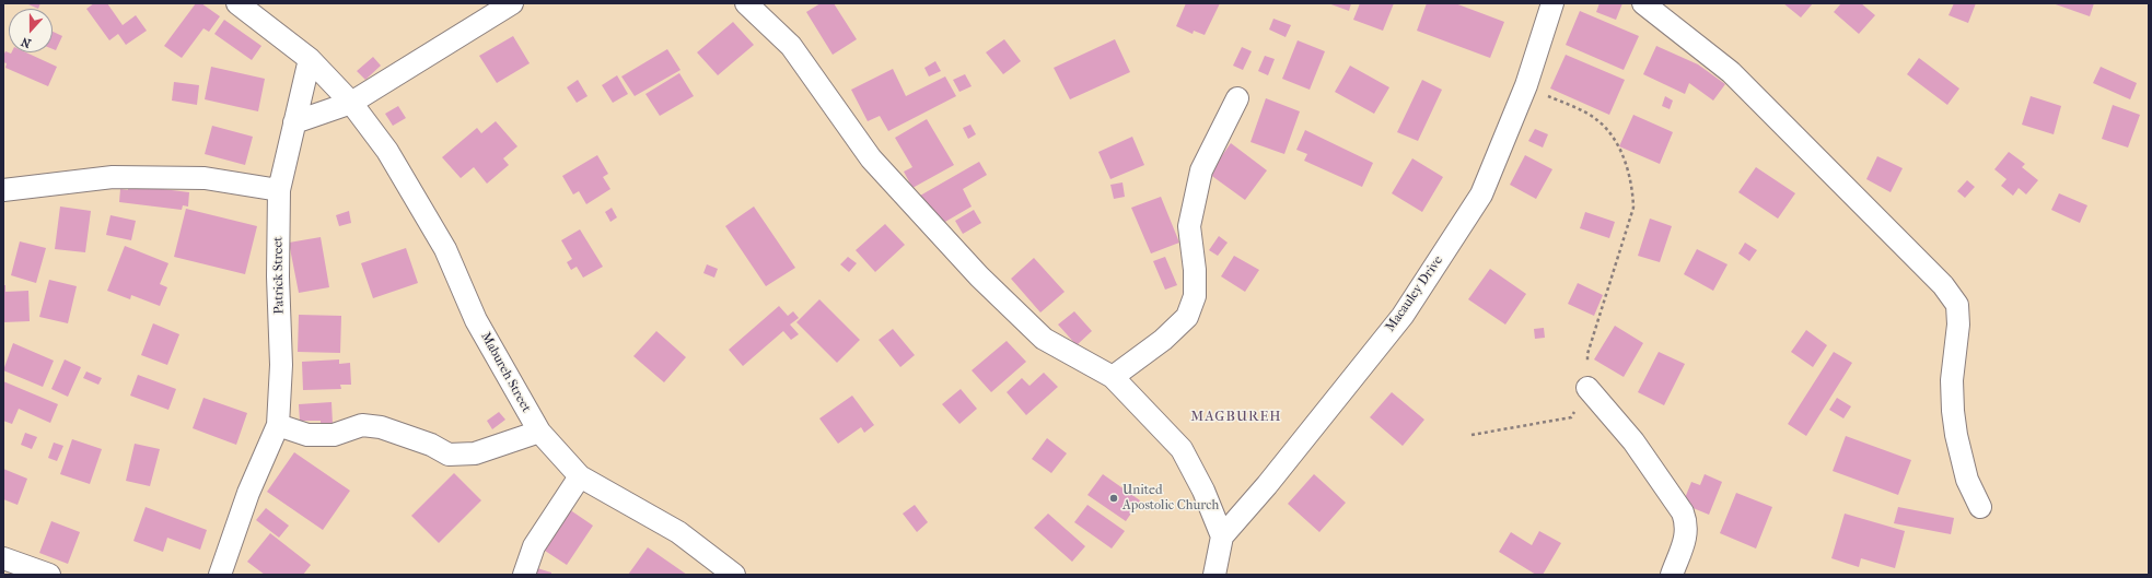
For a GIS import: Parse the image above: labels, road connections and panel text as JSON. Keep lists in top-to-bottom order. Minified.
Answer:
{"streets":{"street":["Patrick Street","Macauley Drive","Mabureh Street"]},"crossings":[["Patrick Street","Mabureh Street"]],"districts":["MAGBUREH"],"places":["United Apostolic Church"],"north":"bottom"}
